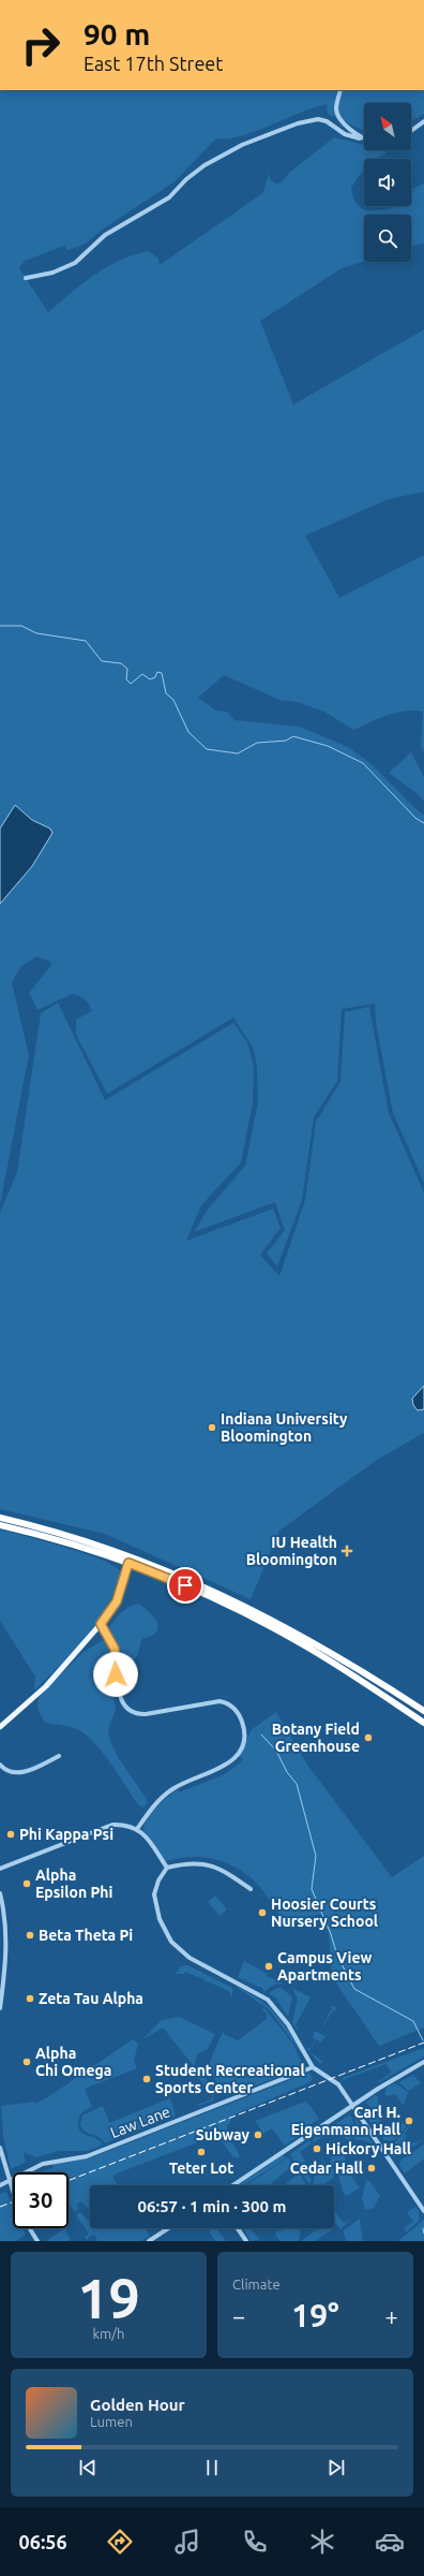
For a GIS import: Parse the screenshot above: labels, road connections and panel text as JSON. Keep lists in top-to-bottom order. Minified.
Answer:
{"streets":{"street":["Law Lane"]},"places":{"other":["Indiana University Bloomington","Botany Field Greenhouse","Phi Kappa Psi","Alpha Epsilon Phi","Hoosier Courts Nursery School","Beta Theta Pi","Campus View Apartments","Zeta Tau Alpha","Alpha Chi Omega","Student Recreational Sports Center","Carl H. Eigenmann Hall","Subway","Hickory Hall","Teter Lot","Cedar Hall"],"health":["IU Health Bloomington"]},"north":"top left","page":{"turn":["90 m","East 17th Street"],"limit":"30","trip":"06:57 · 1 min · 300 m","tile":[["19","km/h"],"Climate"],"heat":["−","19°","+"],"song":["Golden Hour","Lumen"],"tabs":"06:56"}}
